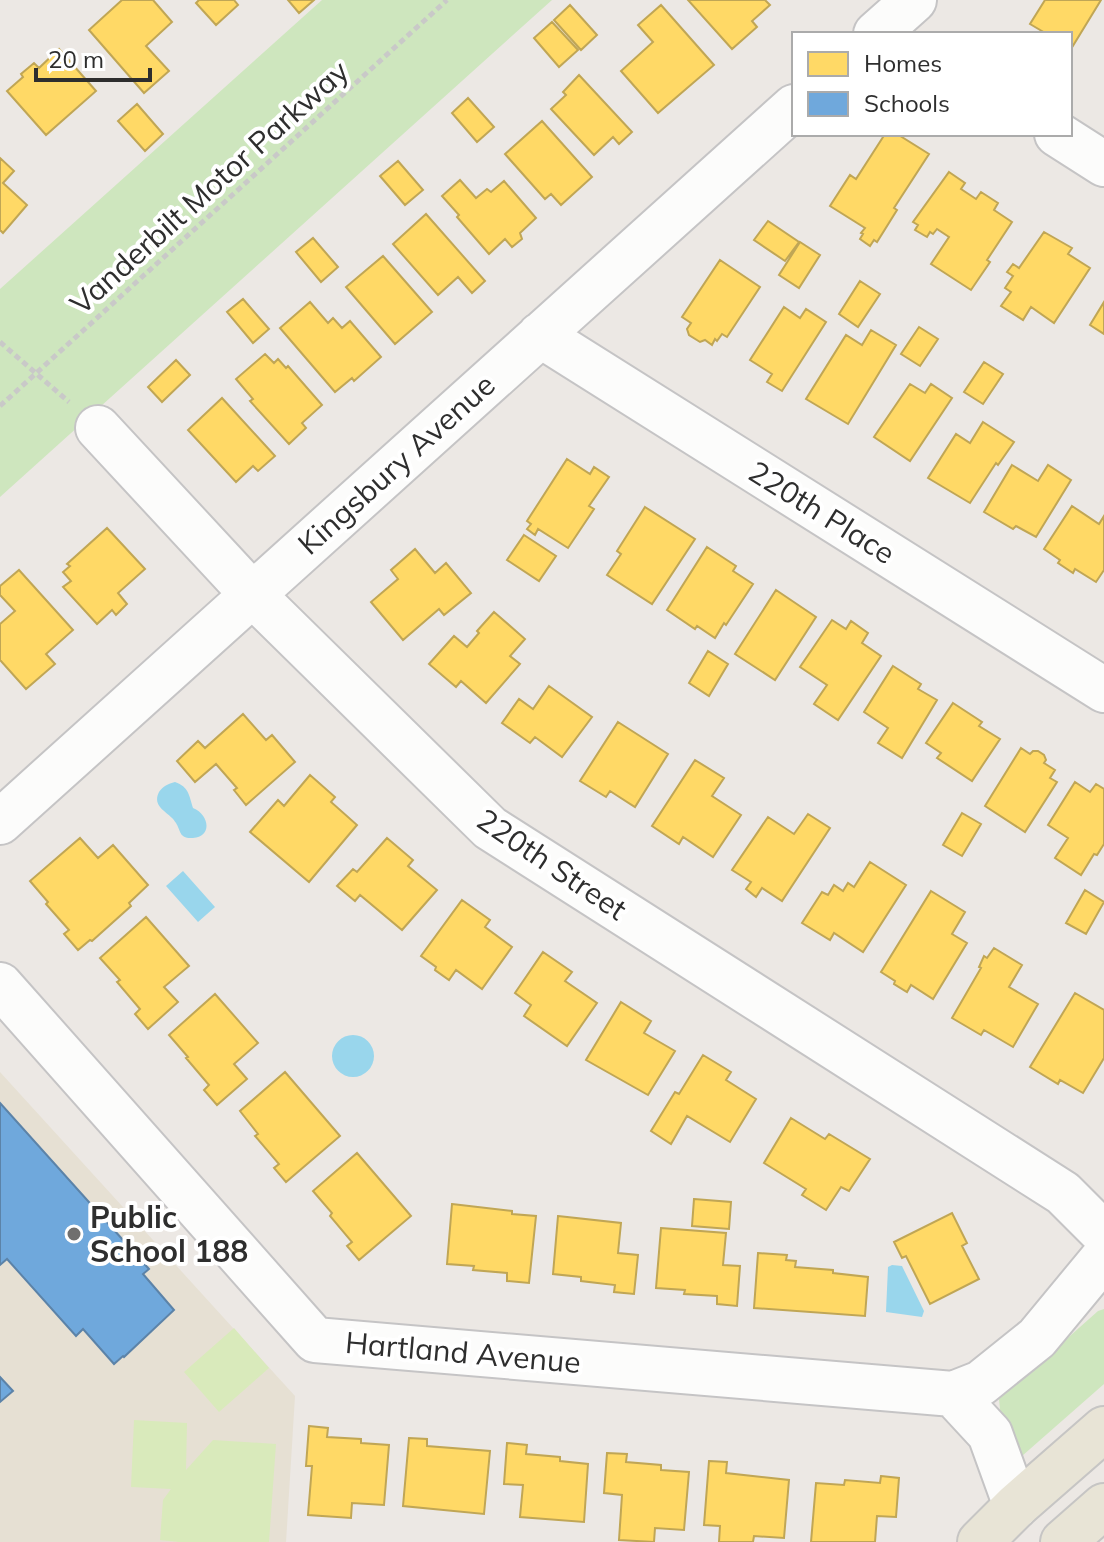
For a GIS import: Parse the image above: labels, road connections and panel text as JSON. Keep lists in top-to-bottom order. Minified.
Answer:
{"streets":{"street":["Kingsbury Avenue","220th Place","220th Street","Hartland Avenue"],"path":["Vanderbilt Motor Parkway"]},"crossings":[["Kingsbury Avenue","220th Place"],["Kingsbury Avenue","220th Street"]],"places":["Public School 188"],"legend":["Homes","Schools"],"scale_bar":"20 m"}
